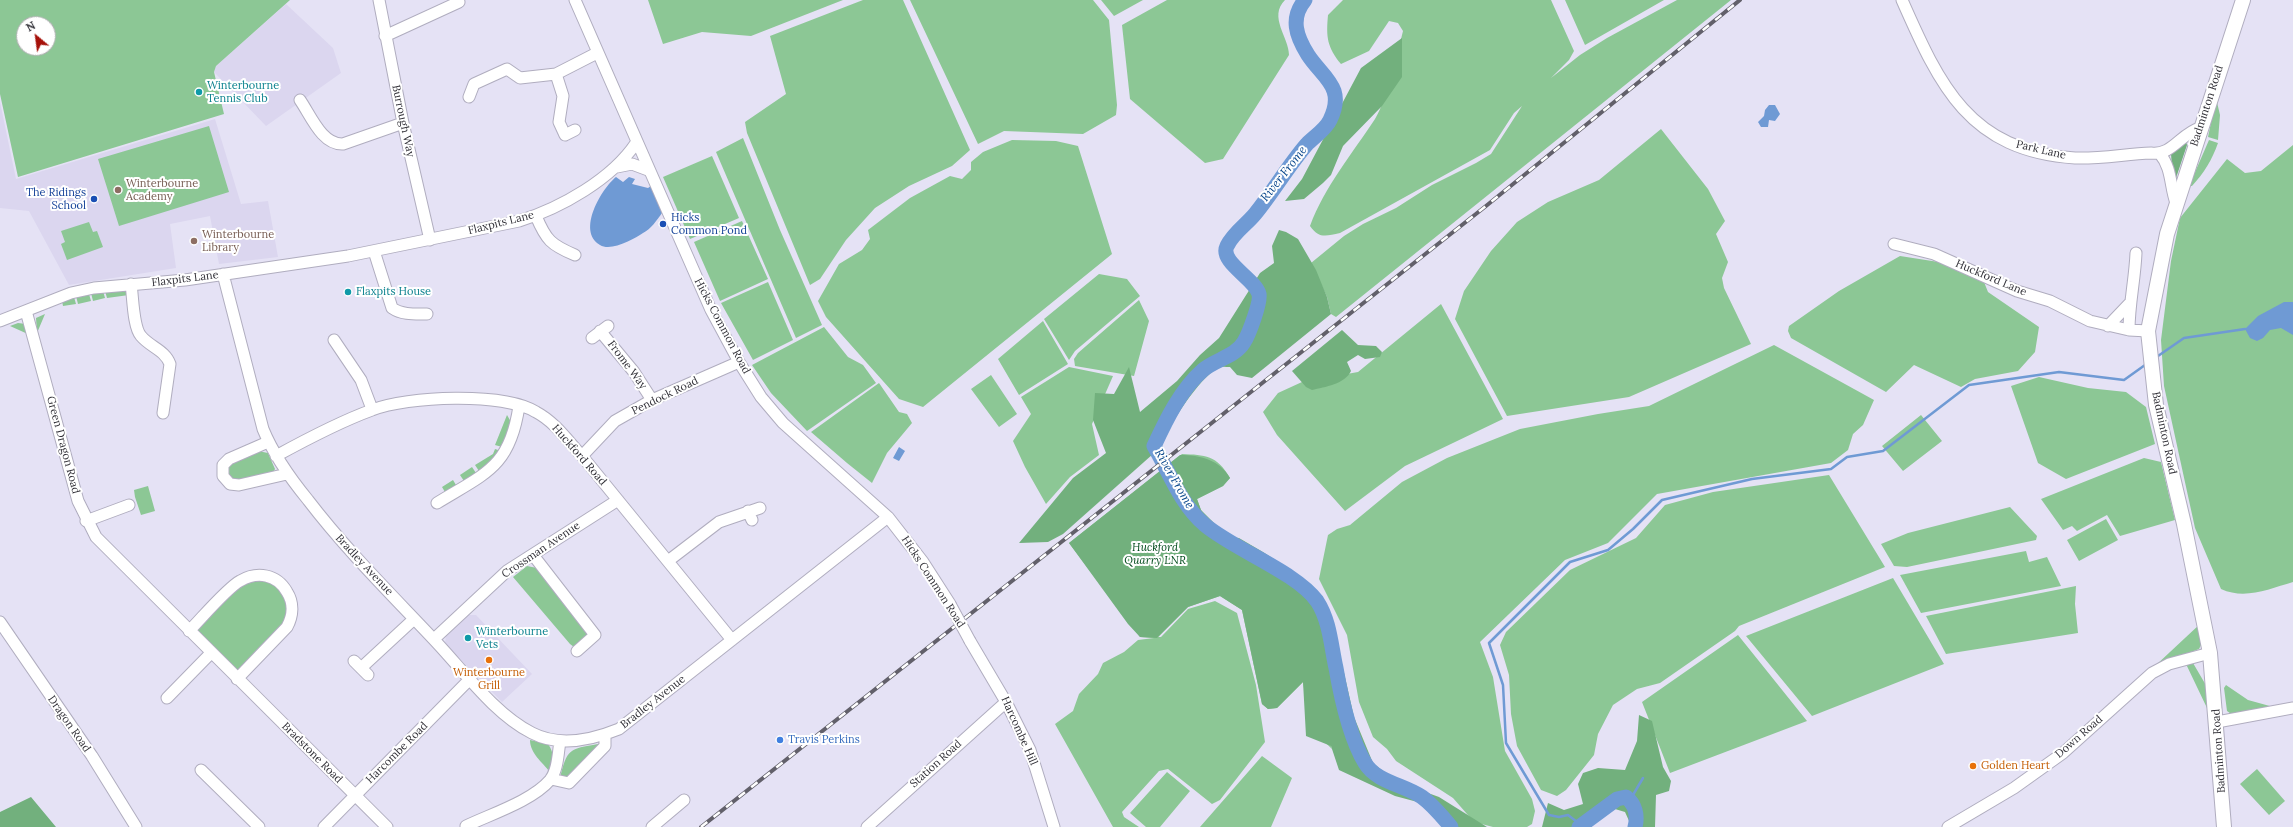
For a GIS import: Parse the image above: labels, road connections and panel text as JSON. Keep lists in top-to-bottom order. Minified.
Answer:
{"streets":{"main road":["Badminton Road"],"street":["Burrough Way","Park Lane","Flaxpits Lane","Huckford Lane","Hicks Common Road","Frome Way","Pendock Road","Green Dragon Road","Huckford Road","Crossman Avenue","Bradley Avenue","Dragon Road","Harcombe Hill","Down Road","Bradstone Road","Harcombe Road","Station Road"]},"crossings":[["Badminton Road","Huckford Lane"],["Badminton Road","Down Road"],["Burrough Way","Flaxpits Lane"],["Flaxpits Lane","Hicks Common Road"],["Flaxpits Lane","Green Dragon Road"],["Flaxpits Lane","Bradley Avenue"],["Hicks Common Road","Pendock Road"],["Hicks Common Road","Bradley Avenue"],["Hicks Common Road","Harcombe Hill"],["Frome Way","Pendock Road"],["Pendock Road","Huckford Road"],["Green Dragon Road","Bradstone Road"],["Huckford Road","Crossman Avenue"],["Huckford Road","Bradley Avenue"],["Crossman Avenue","Bradley Avenue"],["Bradley Avenue","Harcombe Road"],["Harcombe Hill","Station Road"],["Bradstone Road","Harcombe Road"]],"water":["River Frome"],"parks":["Huckford Quarry LNR"],"places":["Winterbourne Tennis Club","Winterbourne Academy","The Ridings School","Hicks Common Pond","Winterbourne Library","Flaxpits House","Winterbourne Vets","Winterbourne Grill","Travis Perkins","Golden Heart"],"north":"top left"}
